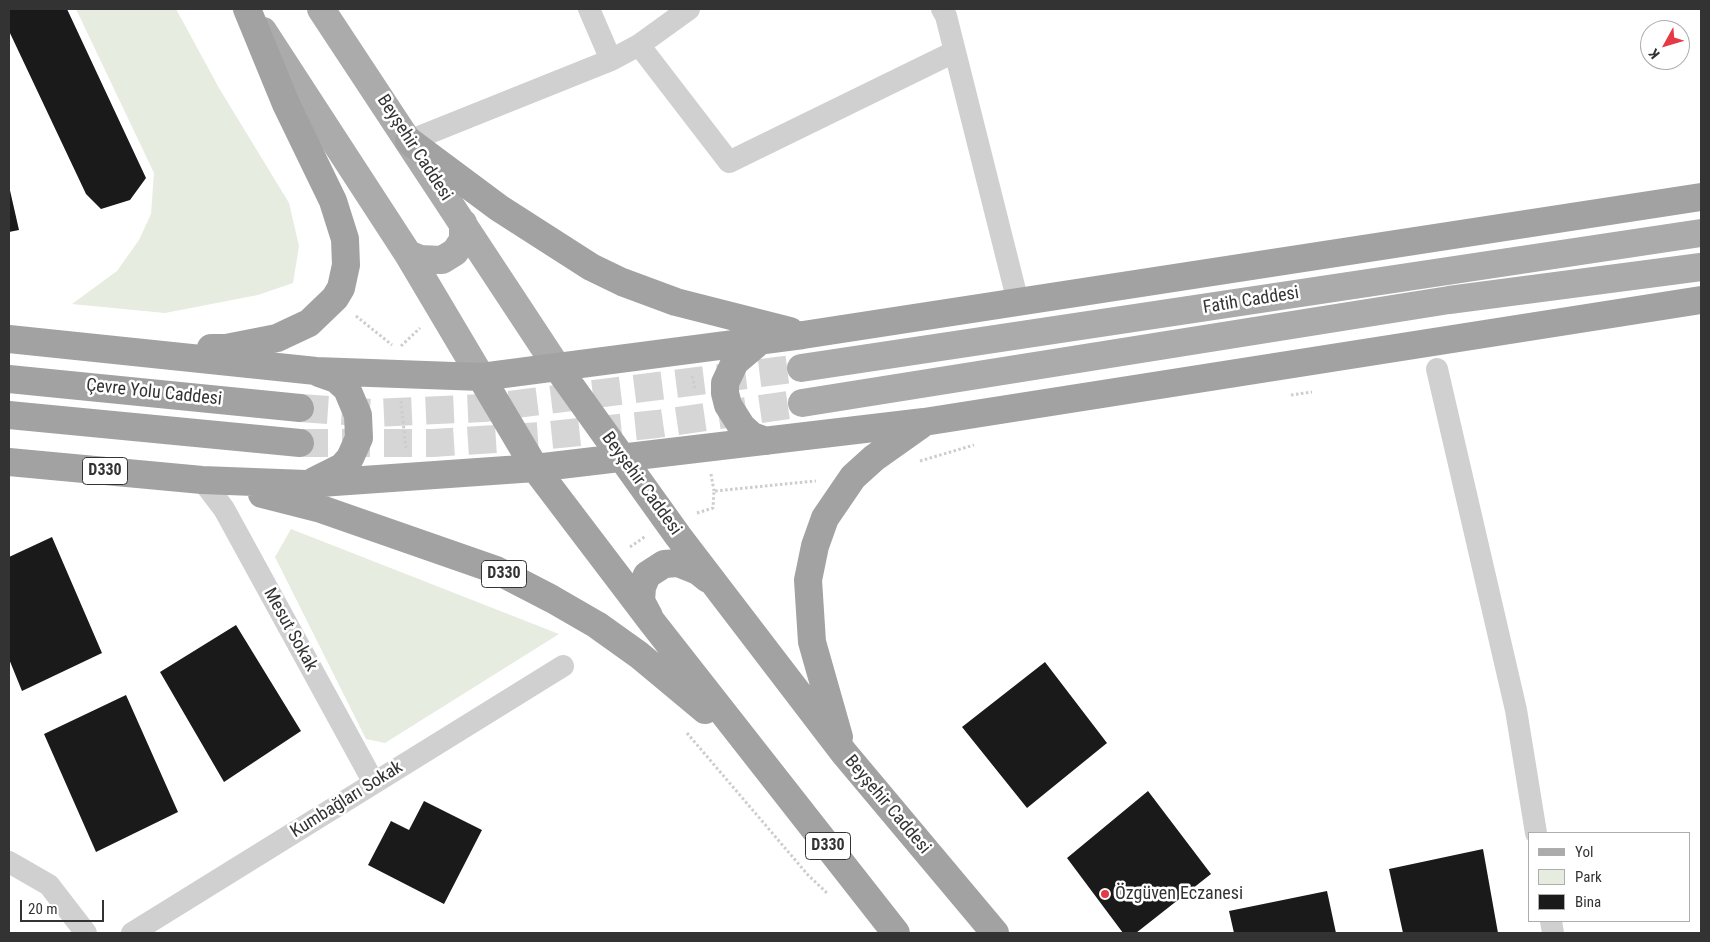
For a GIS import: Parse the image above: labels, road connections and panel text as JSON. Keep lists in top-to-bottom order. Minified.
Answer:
{"streets":{"highway":["Beyşehir Caddesi","Çevre Yolu Caddesi","D330"],"main road":["Fatih Caddesi"],"street":["Mesut Sokak","Kumbağları Sokak"]},"crossings":[["D330","Mesut Sokak"],["Mesut Sokak","Kumbağları Sokak"]],"places":["Özgüven Eczanesi"],"legend":["Yol","Park","Bina"],"scale_bar":"20 m","north":"bottom left"}
